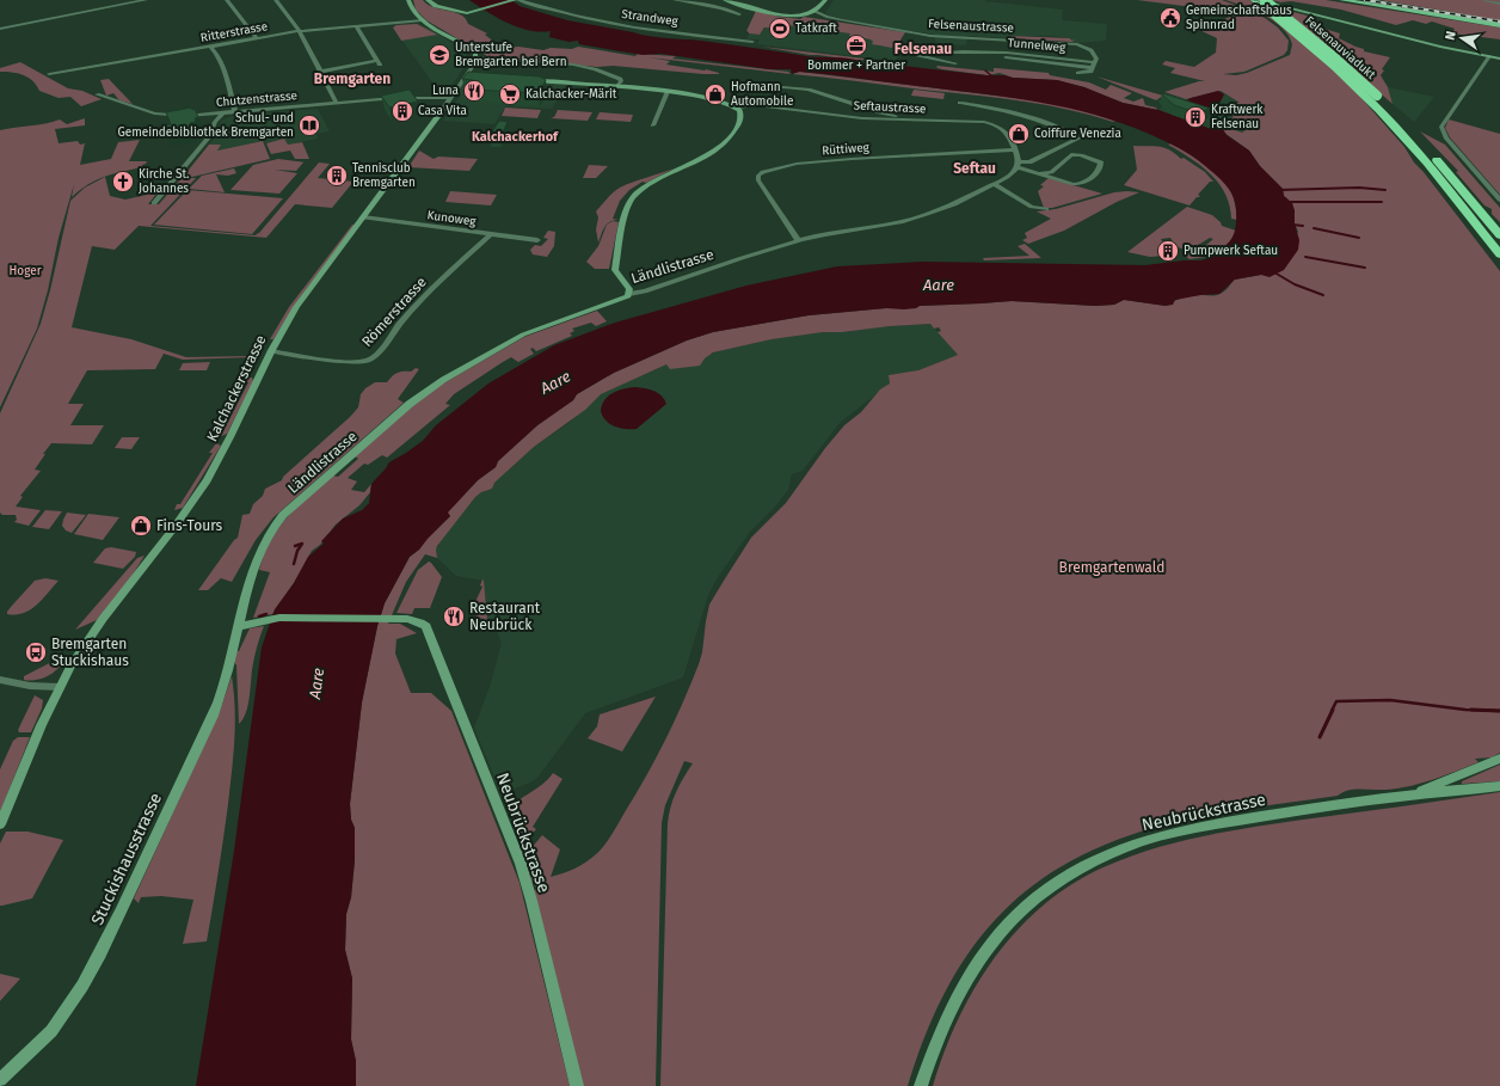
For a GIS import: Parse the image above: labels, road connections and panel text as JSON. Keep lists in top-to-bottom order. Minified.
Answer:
{"streets":{"highway":["Felsenauviadukt"],"street":["Strandweg","Felsenaustrasse","Ritterstrasse","Tunnelweg","Chutzenstrasse","Seftaustrasse","Rüttiweg","Kunoweg","Ländlistrasse","Römerstrasse","Kalchackerstrasse","Neubrückstrasse","Stuckishausstrasse"]},"crossings":[["Felsenaustrasse","Tunnelweg"],["Chutzenstrasse","Kalchackerstrasse"],["Seftaustrasse","Rüttiweg"],["Seftaustrasse","Ländlistrasse"],["Rüttiweg","Ländlistrasse"],["Kunoweg","Römerstrasse"],["Kunoweg","Kalchackerstrasse"],["Ländlistrasse","Neubrückstrasse"],["Ländlistrasse","Stuckishausstrasse"],["Römerstrasse","Kalchackerstrasse"],["Neubrückstrasse","Stuckishausstrasse"]],"districts":["Felsenau","Bremgarten","Kalchackerhof","Seftau"],"water":["Aare"],"parks":["Hoger","Bremgartenwald"],"places":{"public building":["Gemeinschaftshaus Spinnrad"],"sports":["Tatkraft"],"office":["Bommer + Partner"],"school or university":["Unterstufe Bremgarten bei Bern"],"restaurant":["Luna","Restaurant Neubrück"],"supermarket":["Kalchacker-Märit"],"shop":["Hofmann Automobile","Coiffure Venezia","Fins-Tours"],"building":["Casa Vita","Kraftwerk Felsenau","Tennisclub Bremgarten","Pumpwerk Seftau"],"library":["Schul- und Gemeindebibliothek Bremgarten"],"church":["Kirche St. Johannes"],"bus stop":["Bremgarten Stuckishaus"]},"north":"left"}
